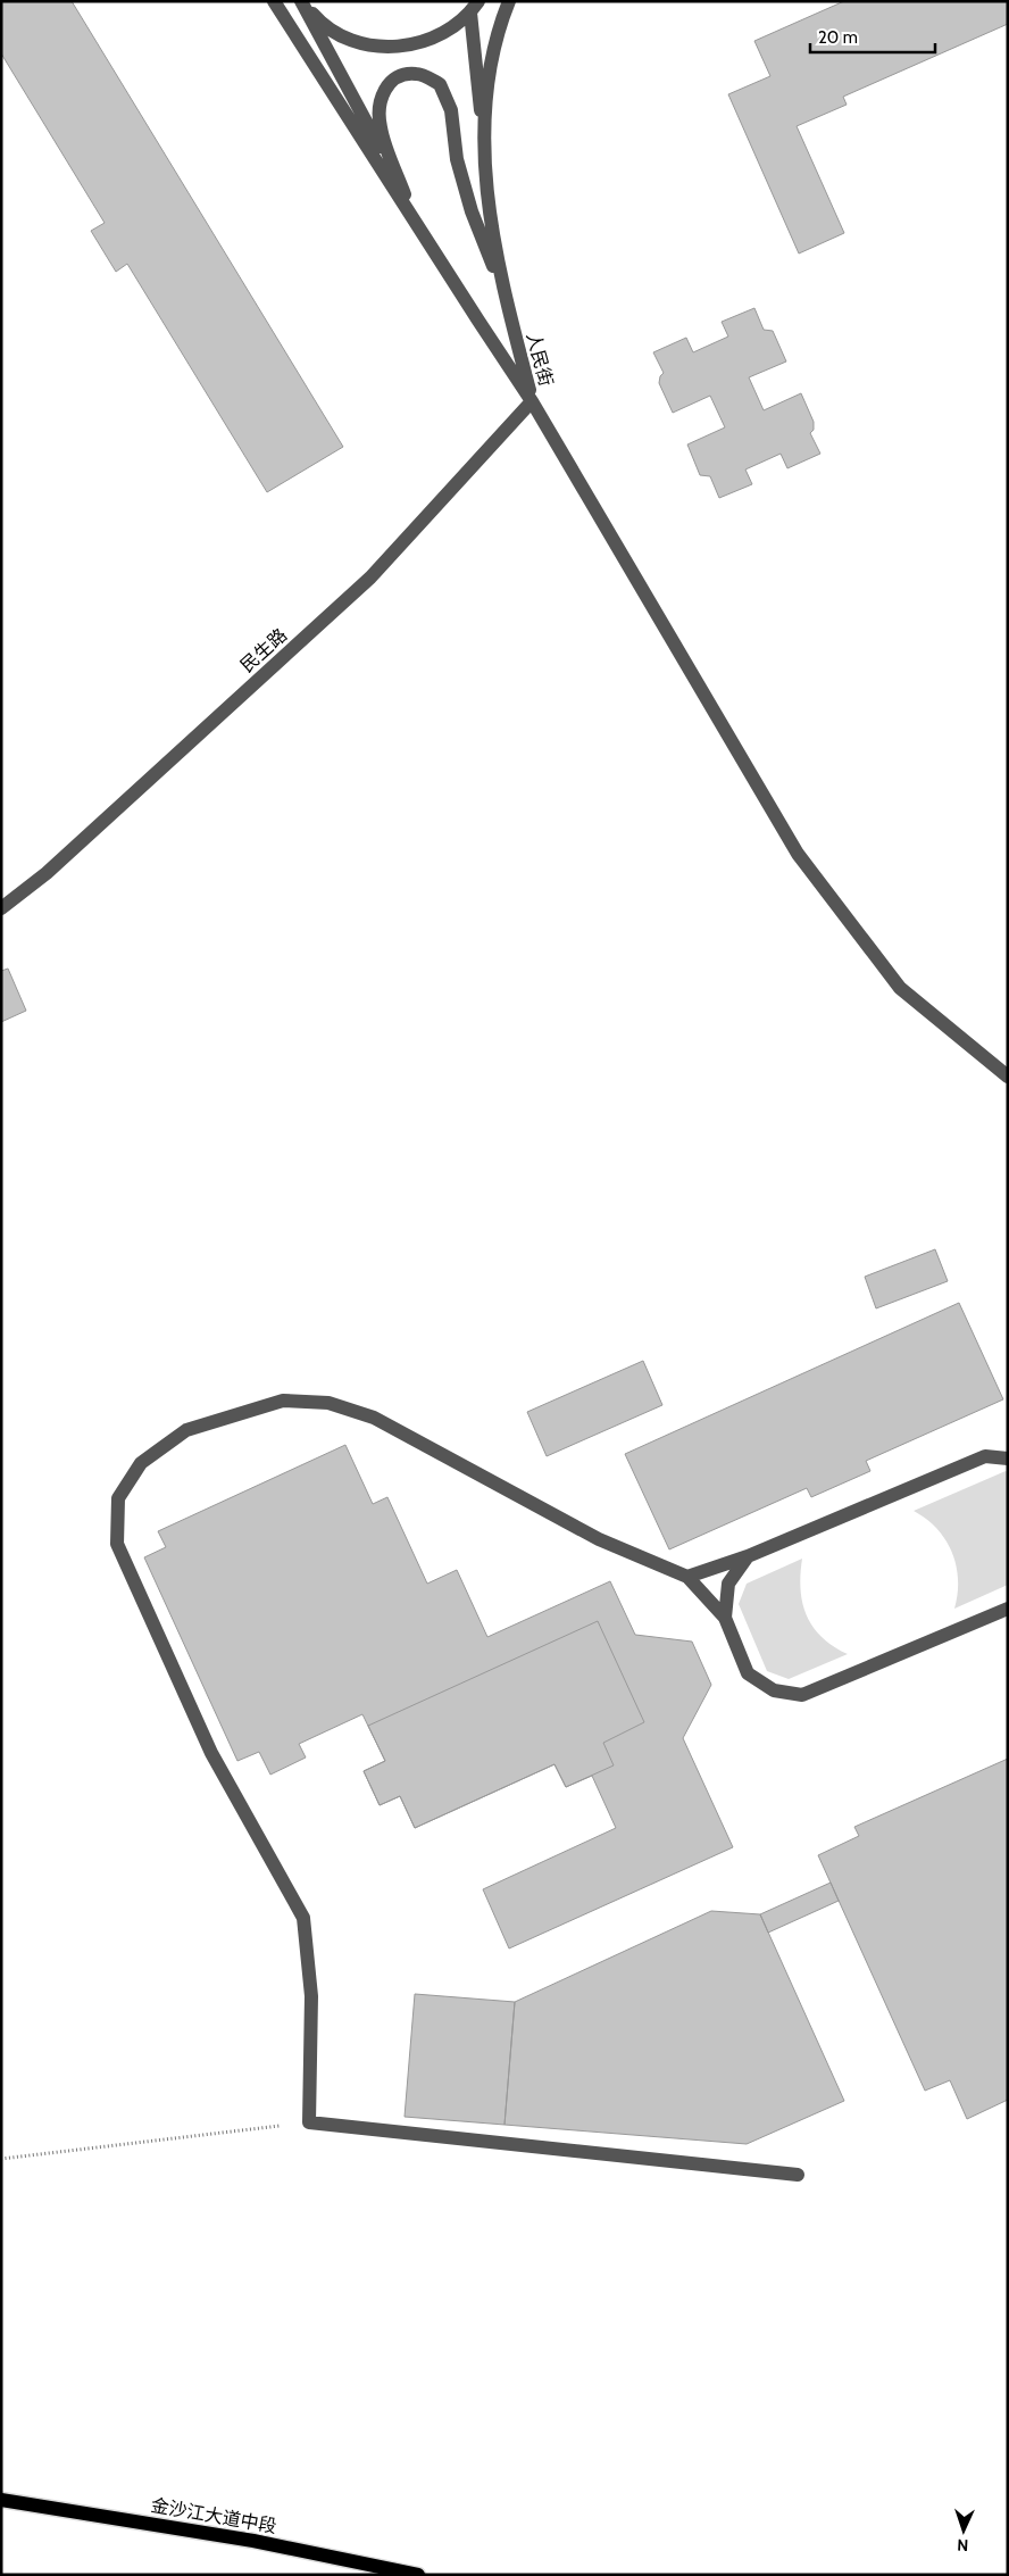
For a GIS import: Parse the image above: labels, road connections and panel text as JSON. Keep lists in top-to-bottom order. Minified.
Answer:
{"streets":{"main road":["金沙江大道中段"],"street":["人民街","民生路"]},"crossings":[["人民街","民生路"]],"scale_bar":"20 m","north":"bottom"}
